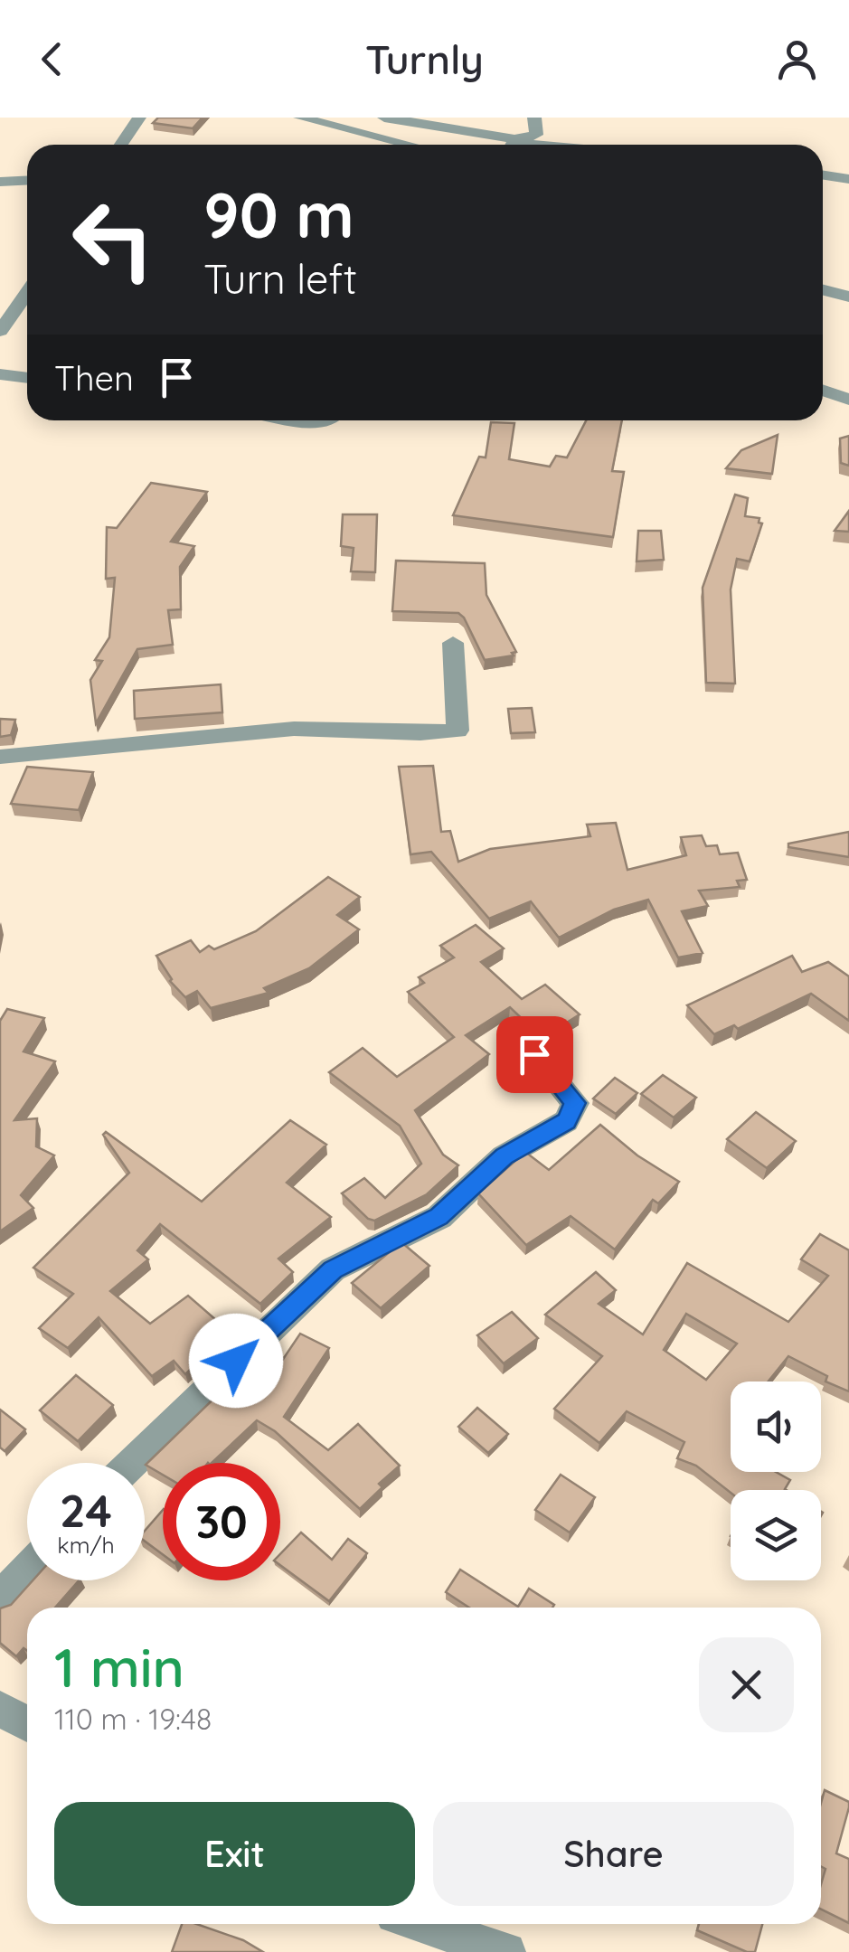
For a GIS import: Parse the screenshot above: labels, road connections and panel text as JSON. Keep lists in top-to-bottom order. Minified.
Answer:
{"page":{"header":"Turnly","turn":["90 m","Turn left"],"then":"Then","speed":"24 km/h","limit":"30","heading":["1 min","110 m · 19:48"],"buttons":["Exit","Share"]}}
